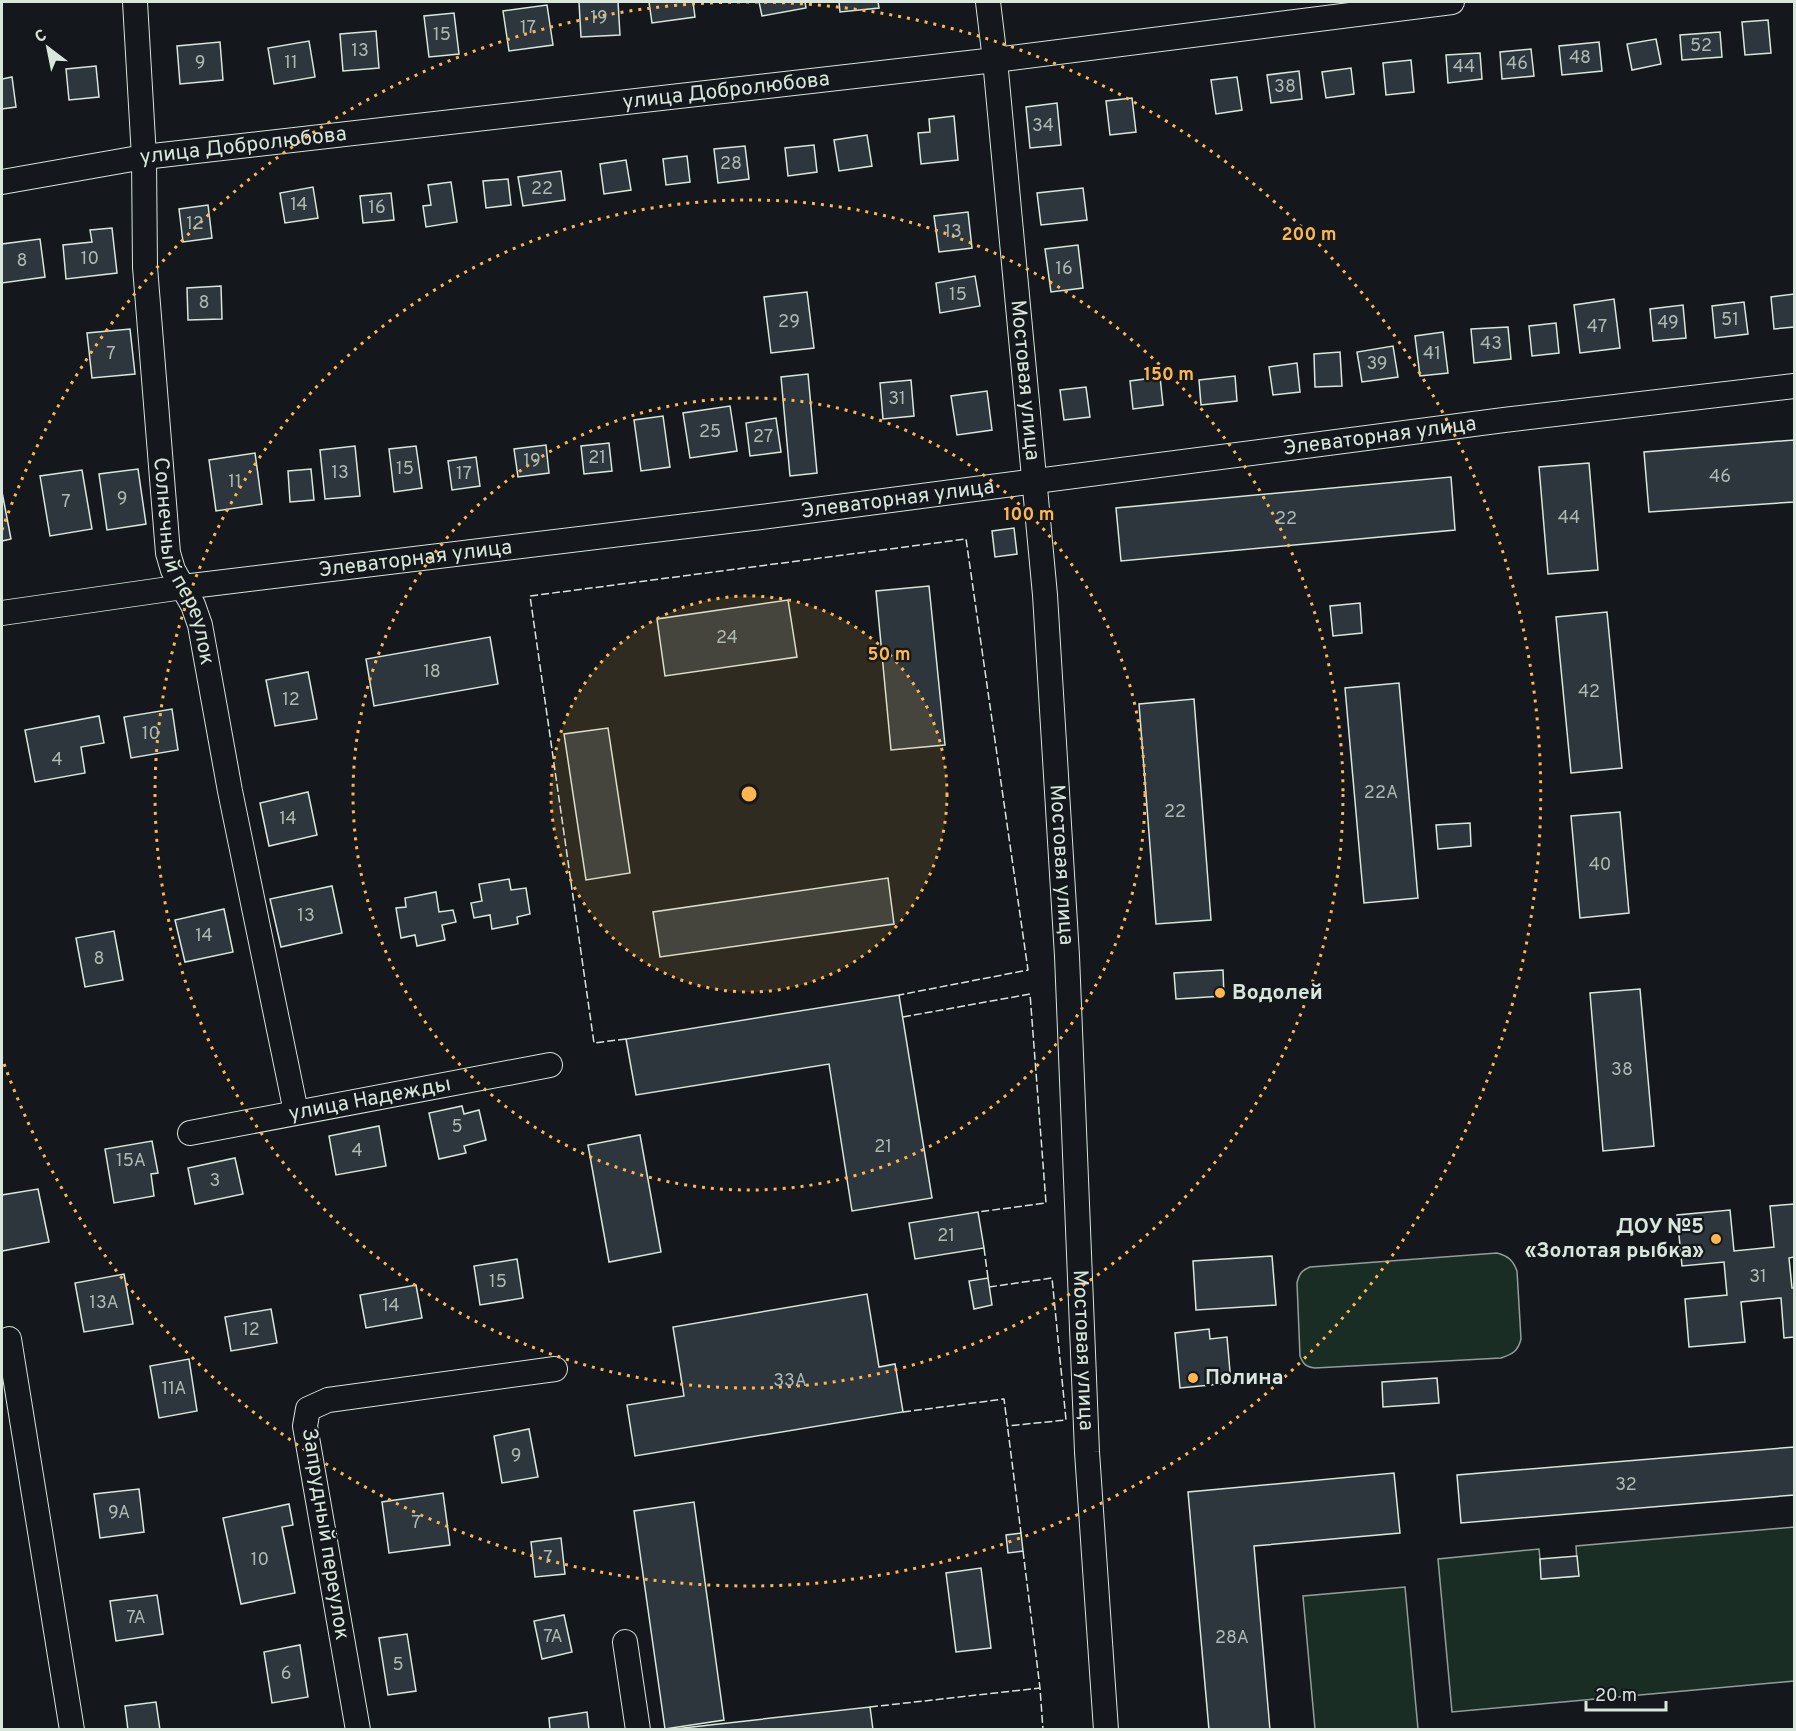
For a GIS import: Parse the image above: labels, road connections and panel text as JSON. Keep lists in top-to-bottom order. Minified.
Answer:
{"streets":{"street":["улица Добролюбова","Мостовая улица","Элеваторная улица","Солнечный переулок","улица Надежды","Запрудный переулок"]},"crossings":[["улица Добролюбова","Мостовая улица"],["улица Добролюбова","Солнечный переулок"],["Мостовая улица","Элеваторная улица"],["Элеваторная улица","Солнечный переулок"],["Солнечный переулок","улица Надежды"]],"places":["Водолей","ДОУ №5 «Золотая рыбка»","Полина"],"house_numbers":["19","17","15","52","13","48","9","11","46","44","38","34","28","22","14","16","12","13","10","8","16","15","8","51","29","49","47","43","7","41","39","31","25","27","21","19","15","13","17","46","11","9","7","44","22","24","18","42","12","10","4","22А","22","14","40","13","14","8","38","5","21","4","15А","3","21","31","15","13А","14","12","33А","11А","9","32","9А","7","7","10","7А","7А","28А","5","6"],"scale_bar":"20 m","north":"top left","rings":["200 m","150 m","100 m","50 m"]}
